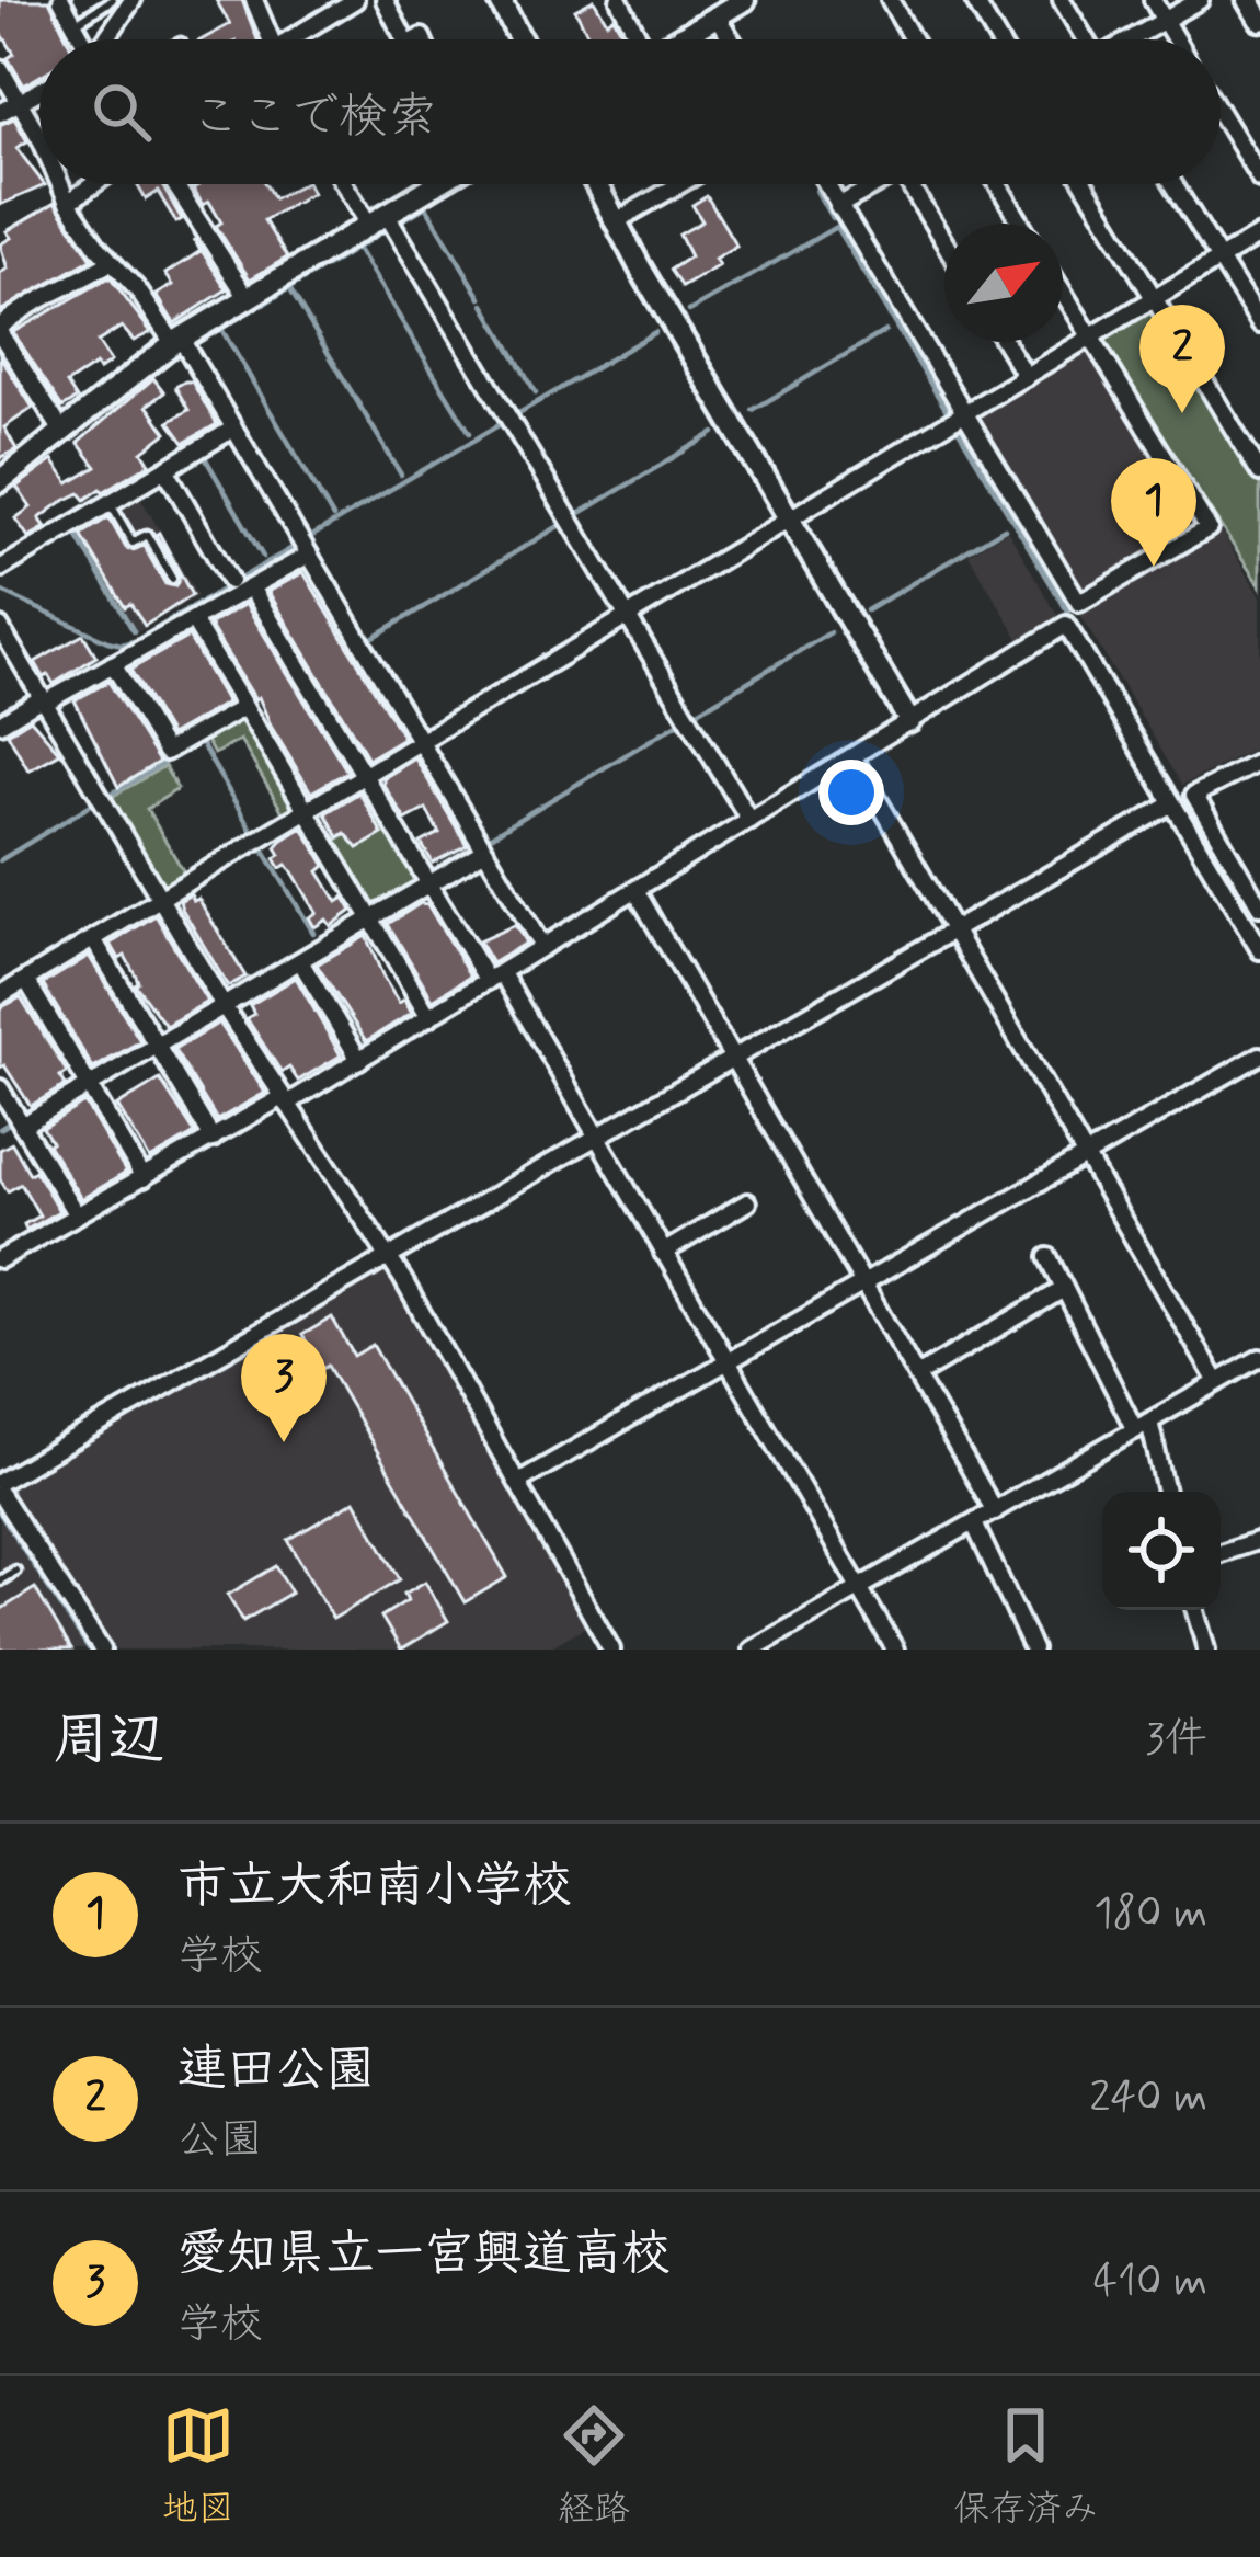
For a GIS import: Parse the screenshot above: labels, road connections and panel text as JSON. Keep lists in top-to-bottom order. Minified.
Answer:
{"north":"top right","page":{"search":"ここで検索","pins":["2","1","3"],"heading":["周辺","3件"],"list":[{"mark":"1","name":"市立大和南小学校","note":"学校","value":"180 m"},{"mark":"2","name":"連田公園","note":"公園","value":"240 m"},{"mark":"3","name":"愛知県立一宮興道高校","note":"学校","value":"410 m"}],"nav":["地図","経路","保存済み"]}}
